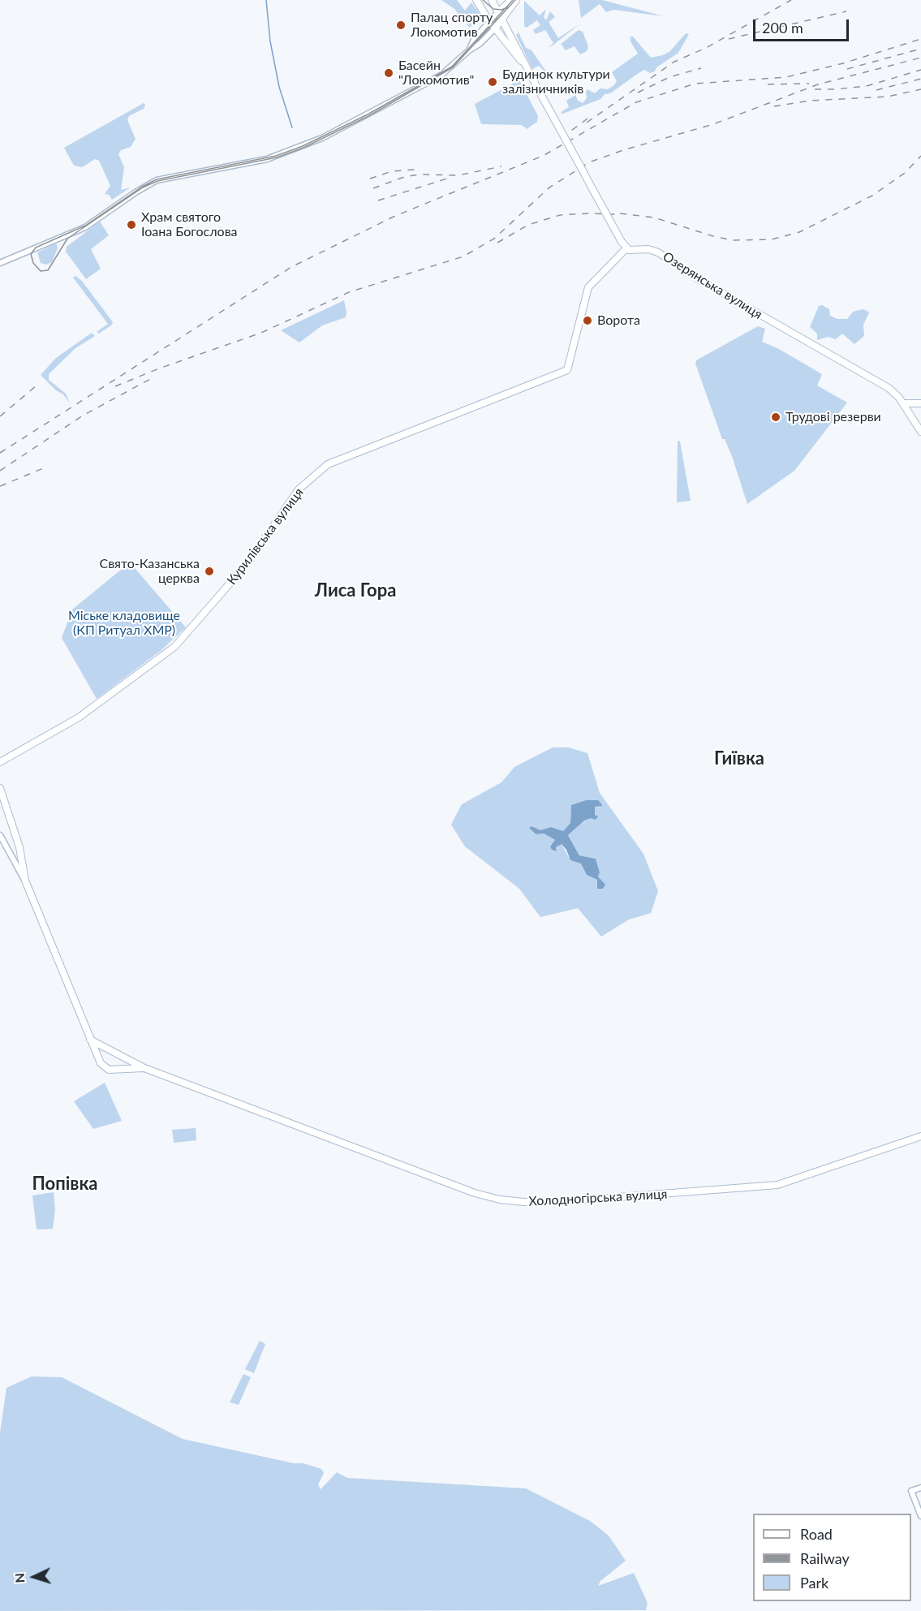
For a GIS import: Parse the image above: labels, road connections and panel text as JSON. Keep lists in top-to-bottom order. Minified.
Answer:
{"streets":{"main road":["Озерянська вулиця","Курилівська вулиця","Холодногірська вулиця"]},"crossings":[["Озерянська вулиця","Курилівська вулиця"]],"districts":["Лиса Гора","Гиївка","Попівка"],"parks":["Міське кладовище (КП Ритуал ХМР)"],"places":["Палац спорту Локомотив","Басейн \"Локомотив\"","Будинок культури залізничників","Храм святого Іоана Богослова","Ворота","Трудові резерви","Свято-Казанська церква"],"legend":["Road","Railway","Park"],"scale_bar":"200 m","north":"left"}
